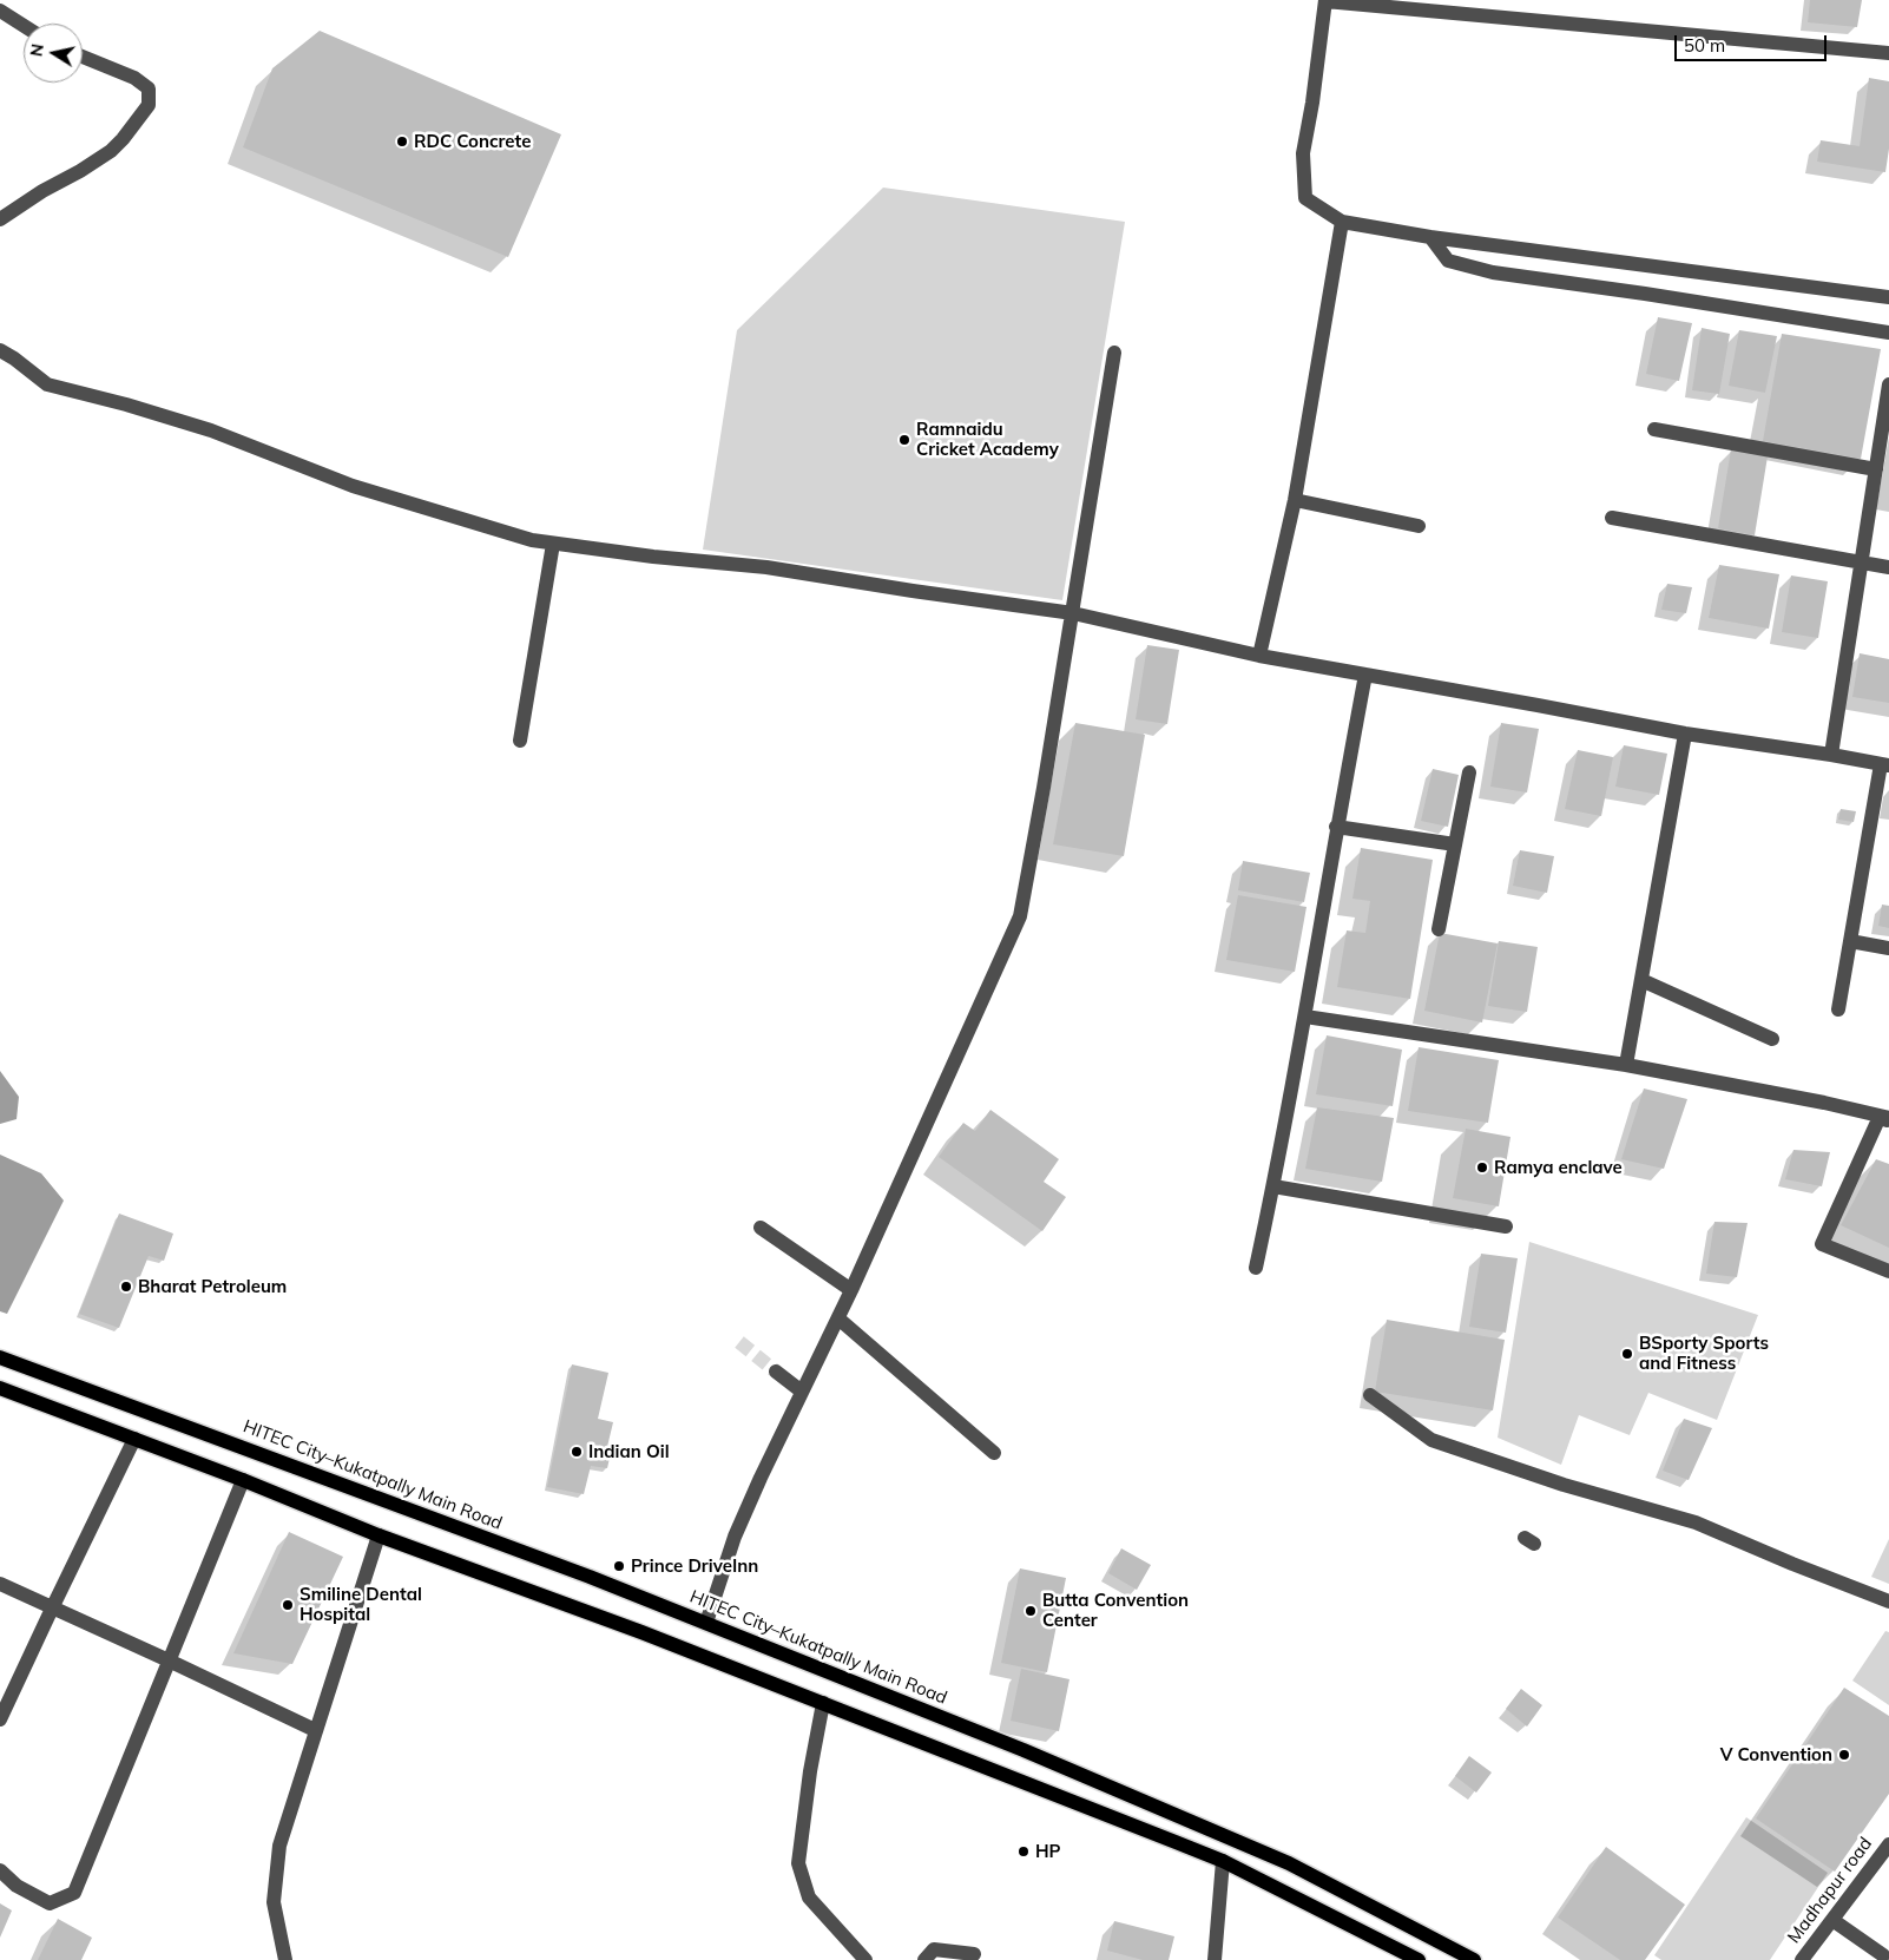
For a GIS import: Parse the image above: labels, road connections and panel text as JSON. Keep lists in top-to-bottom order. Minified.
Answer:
{"streets":{"main road":["HITEC City–Kukatpally Main Road"],"street":["Madhapur road"]},"places":["RDC Concrete","Ramnaidu Cricket Academy","Ramya enclave","Bharat Petroleum","BSporty Sports and Fitness","Indian Oil","Prince DriveInn","Smiline Dental Hospital","Butta Convention Center","V Convention","HP"],"scale_bar":"50 m","north":"left"}
